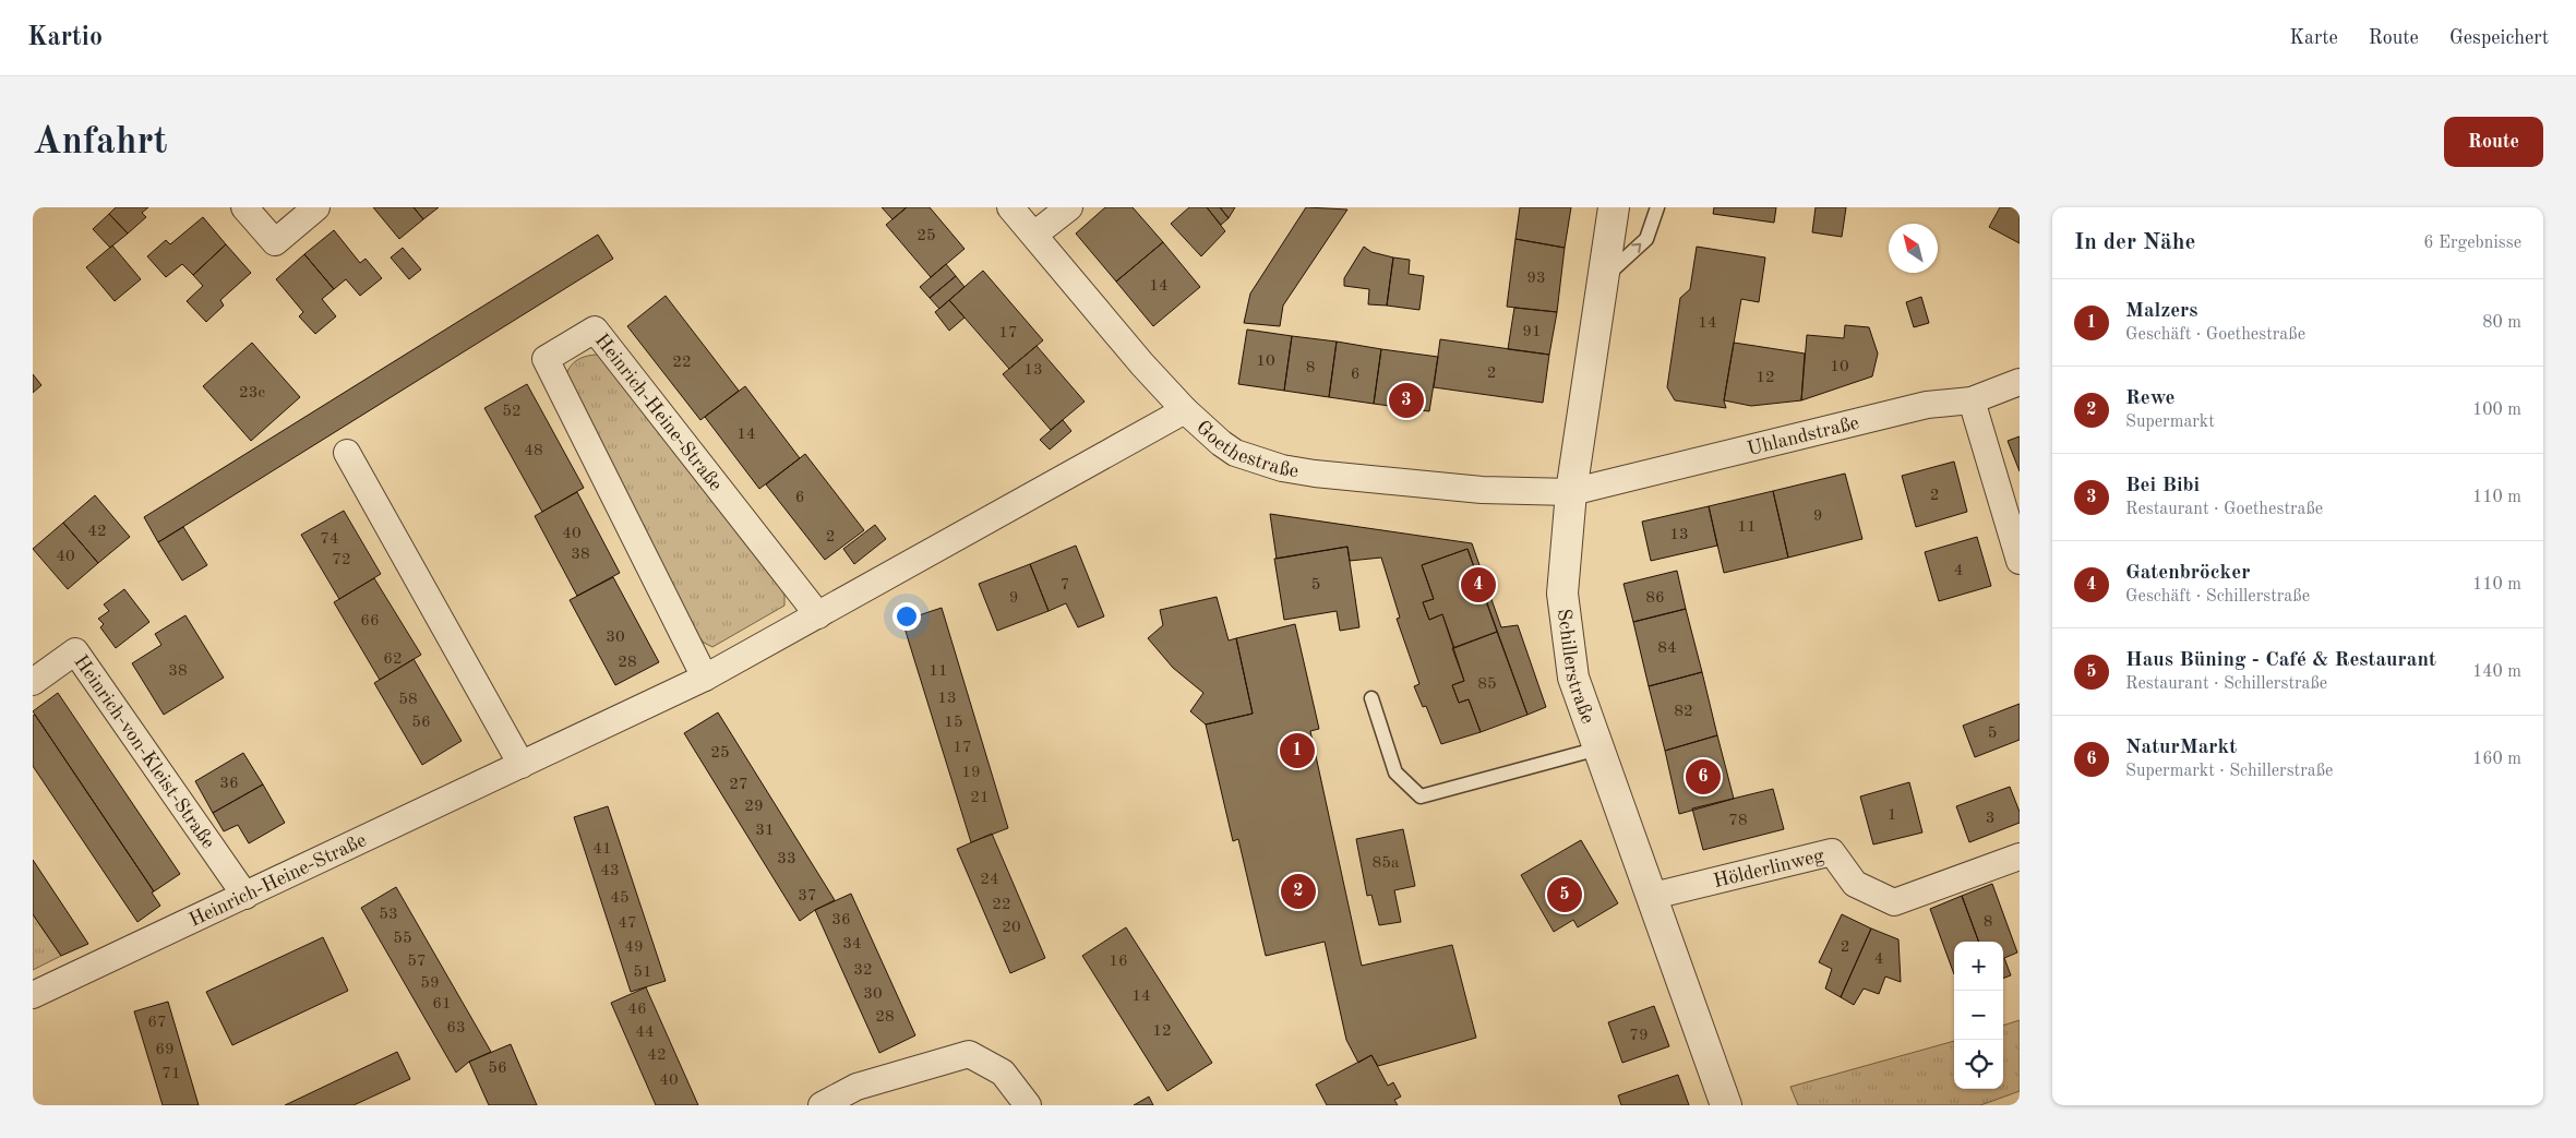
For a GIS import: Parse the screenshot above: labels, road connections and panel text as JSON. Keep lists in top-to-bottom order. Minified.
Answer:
{"streets":{"street":["Heinrich-Heine-Straße","Uhlandstraße","Goethestraße","Schillerstraße","Heinrich-von-Kleist-Straße","Hölderlinweg"]},"crossings":[["Heinrich-Heine-Straße","Goethestraße"],["Heinrich-Heine-Straße","Heinrich-von-Kleist-Straße"],["Uhlandstraße","Goethestraße"],["Uhlandstraße","Schillerstraße"],["Goethestraße","Schillerstraße"],["Schillerstraße","Hölderlinweg"]],"house_numbers":["25","93","14","14","91","17","10","22","10","8","13","2","6","12","23c","52","14","48","2","6","9","11","42","40","13","2","74","38","40","72","4","7","5","9","86","66","30","84","62","28","38","11","85","13","58","82","56","15","5","17","25","19","36","27","21","29","1","3","78","31","41","33","85a","43","24","37","45","22","53","36","8","47","20","55","34","49","2","4","57","16","32","51","59","30","14","61","46","28","67","63","12","44","79","69","42","56","71","40"],"north":"top left","page":{"header":"Kartio","nav":["Karte","Route","Gespeichert"],"buttons":"Route","title":"Anfahrt","heading":["In der Nähe","6 Ergebnisse"],"list":[{"mark":"1","name":"Malzers","note":"Geschäft · Goethestraße","value":"80 m"},{"mark":"2","name":"Rewe","note":"Supermarkt","value":"100 m"},{"mark":"3","name":"Bei Bibi","note":"Restaurant · Goethestraße","value":"110 m"},{"mark":"4","name":"Gatenbröcker","note":"Geschäft · Schillerstraße","value":"110 m"},{"mark":"5","name":"Haus Büning - Café & Restaurant","note":"Restaurant · Schillerstraße","value":"140 m"},{"mark":"6","name":"NaturMarkt","note":"Supermarkt · Schillerstraße","value":"160 m"}],"pins":["3","4","1","6","2","5"],"map_buttons":["+","−"]}}
